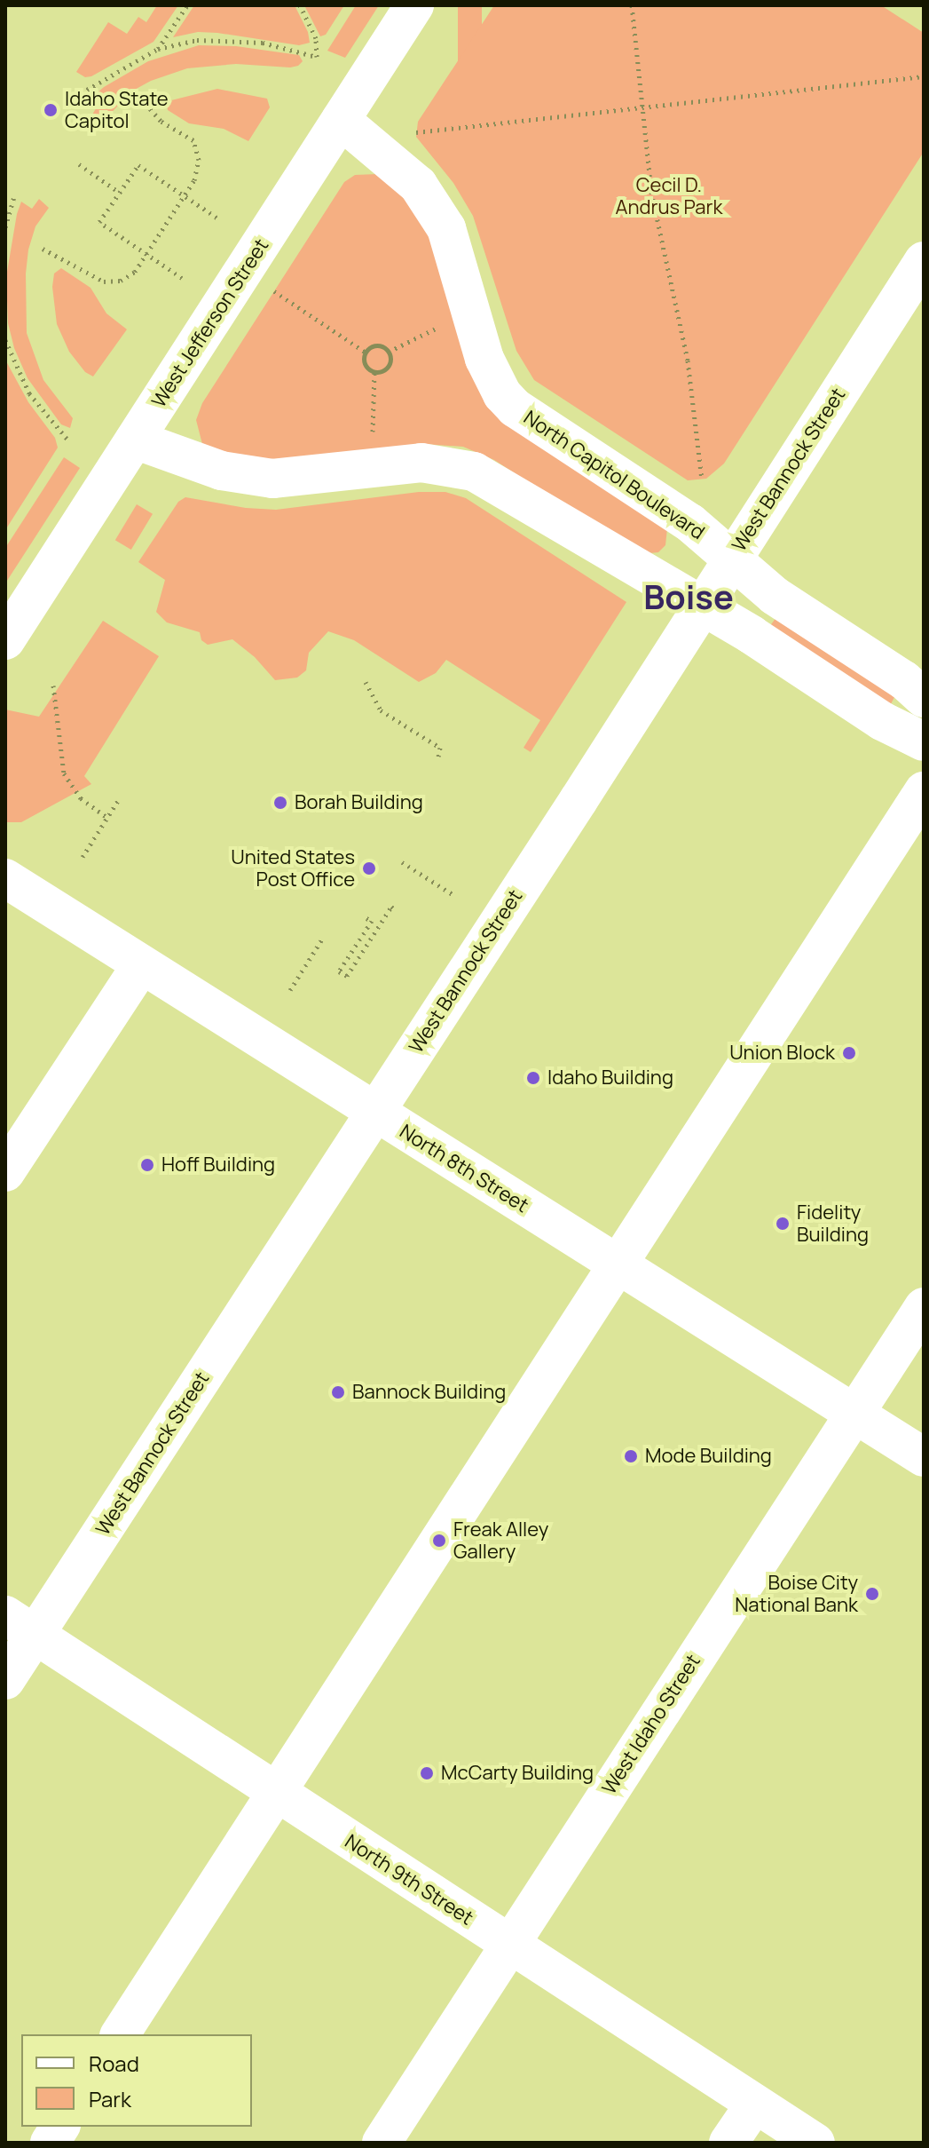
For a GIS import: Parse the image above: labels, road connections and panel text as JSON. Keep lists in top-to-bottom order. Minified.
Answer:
{"streets":{"street":["West Jefferson Street","West Bannock Street","North Capitol Boulevard","North 8th Street","West Idaho Street","North 9th Street"]},"crossings":[["West Jefferson Street","North Capitol Boulevard"],["West Bannock Street","North Capitol Boulevard"],["West Bannock Street","North 8th Street"],["West Bannock Street","North 9th Street"],["North 8th Street","West Idaho Street"],["West Idaho Street","North 9th Street"]],"districts":["Boise"],"parks":["Cecil D. Andrus Park"],"places":["Idaho State Capitol","Borah Building","United States Post Office","Union Block","Idaho Building","Hoff Building","Fidelity Building","Bannock Building","Mode Building","Freak Alley Gallery","Boise City National Bank","McCarty Building"],"legend":["Road","Park"]}
